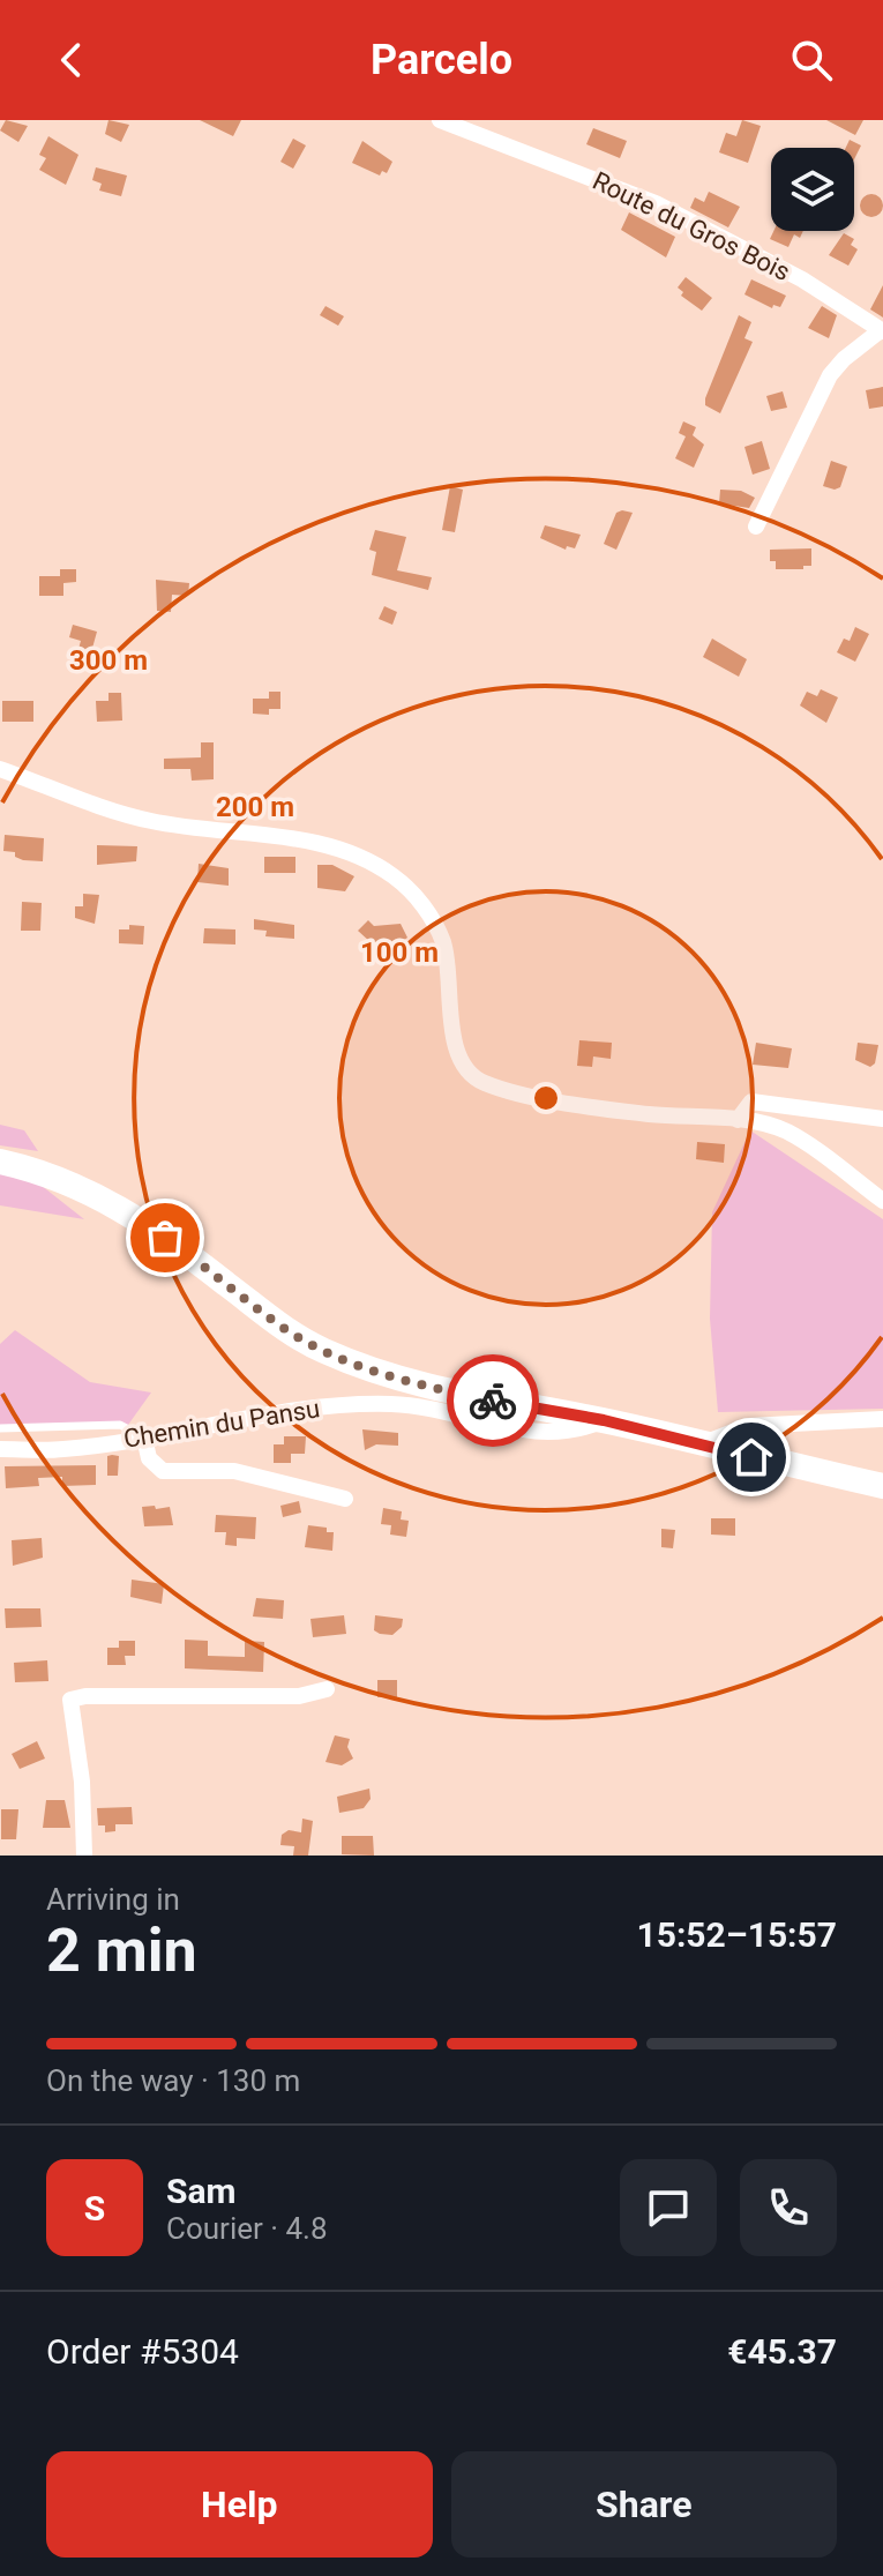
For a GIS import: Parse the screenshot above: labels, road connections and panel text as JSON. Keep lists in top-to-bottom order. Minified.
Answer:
{"streets":{"street":["Route du Gros Bois","Chemin du Pansu"]},"page":{"header":"Parcelo","heading":["2 min","Arriving in","15:52–15:57"],"panel":["Sam","Courier · 4.8","Order #5304","€45.37"],"bar":"On the way · 130 m","round":"S","buttons":["Help","Share"]},"rings":["300 m","200 m","100 m"]}
